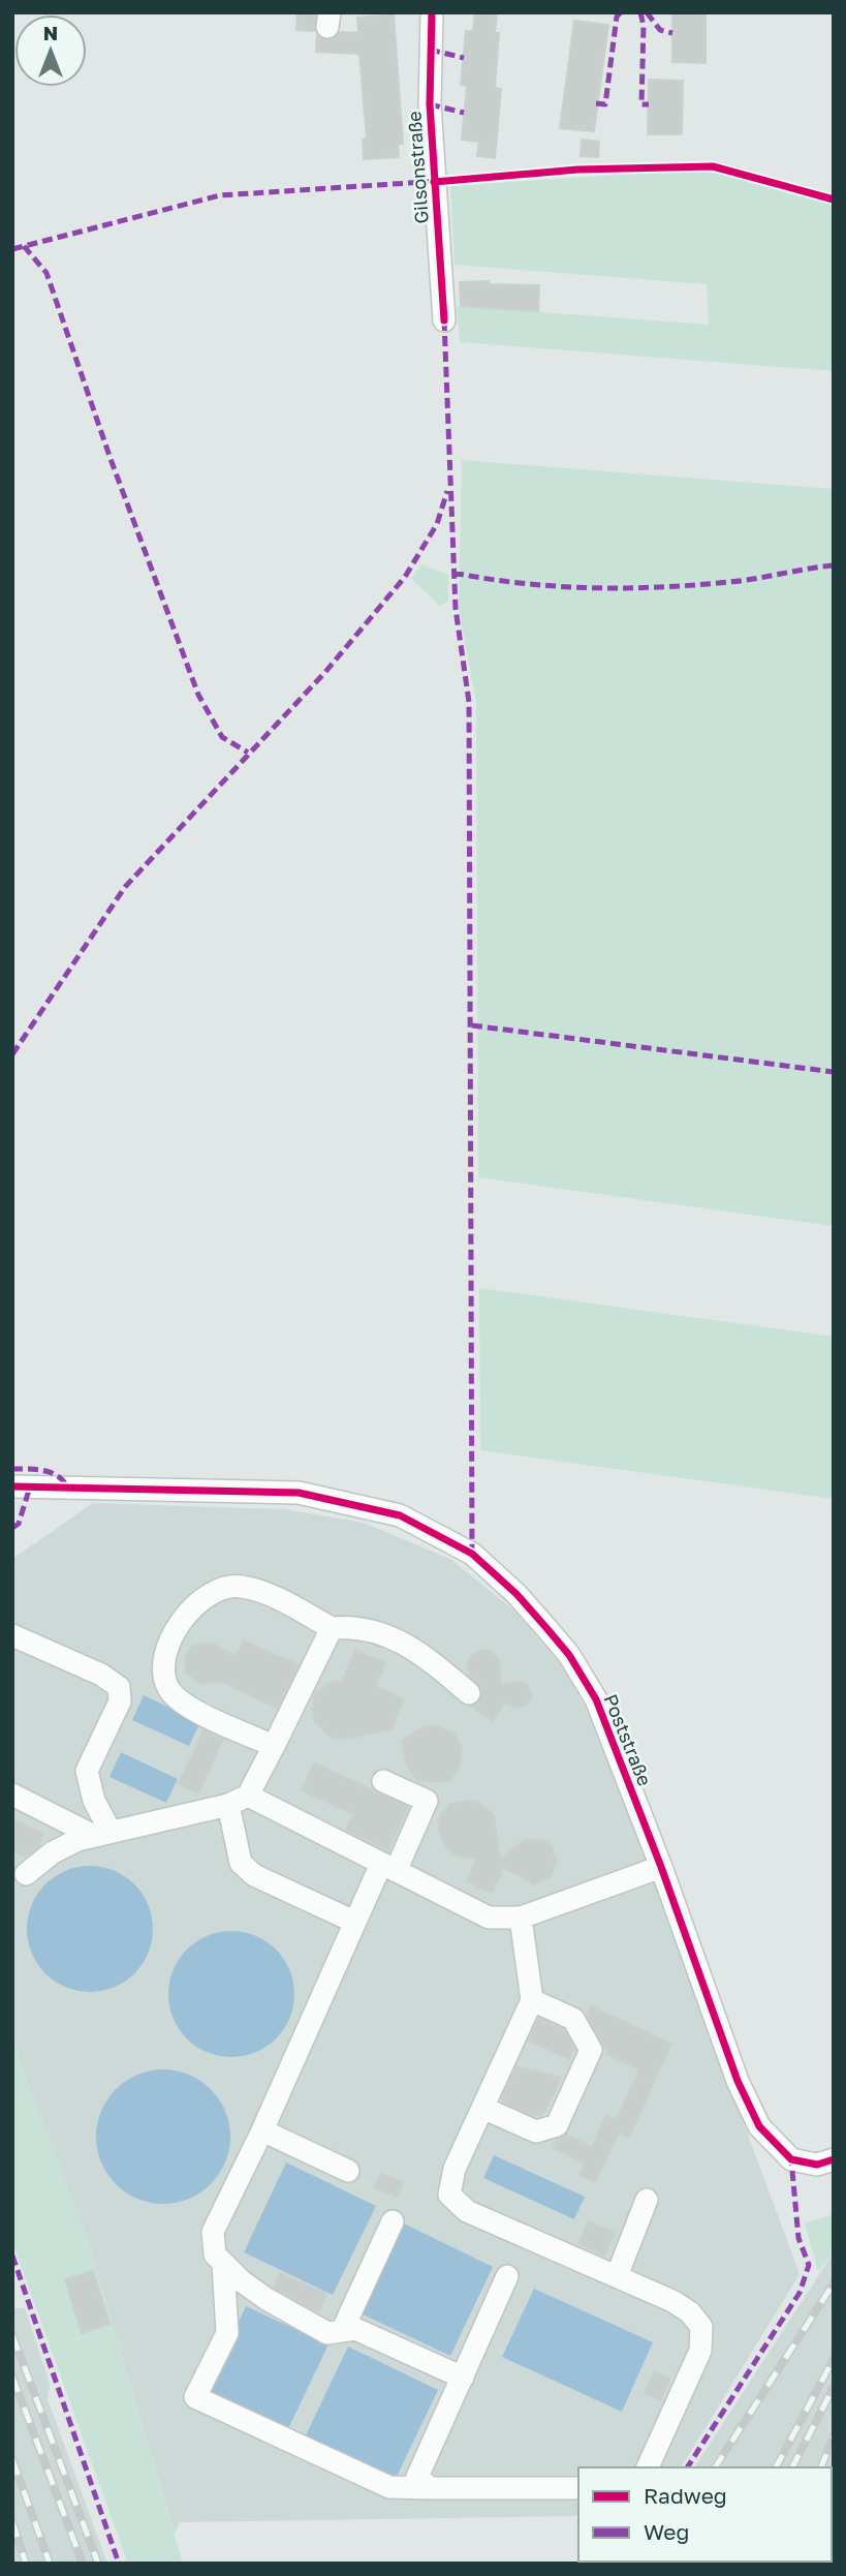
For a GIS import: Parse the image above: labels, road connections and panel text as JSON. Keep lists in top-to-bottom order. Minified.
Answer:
{"streets":{"street":["Gilsonstraße","Poststraße"]},"legend":["Radweg","Weg"],"north":"top"}
